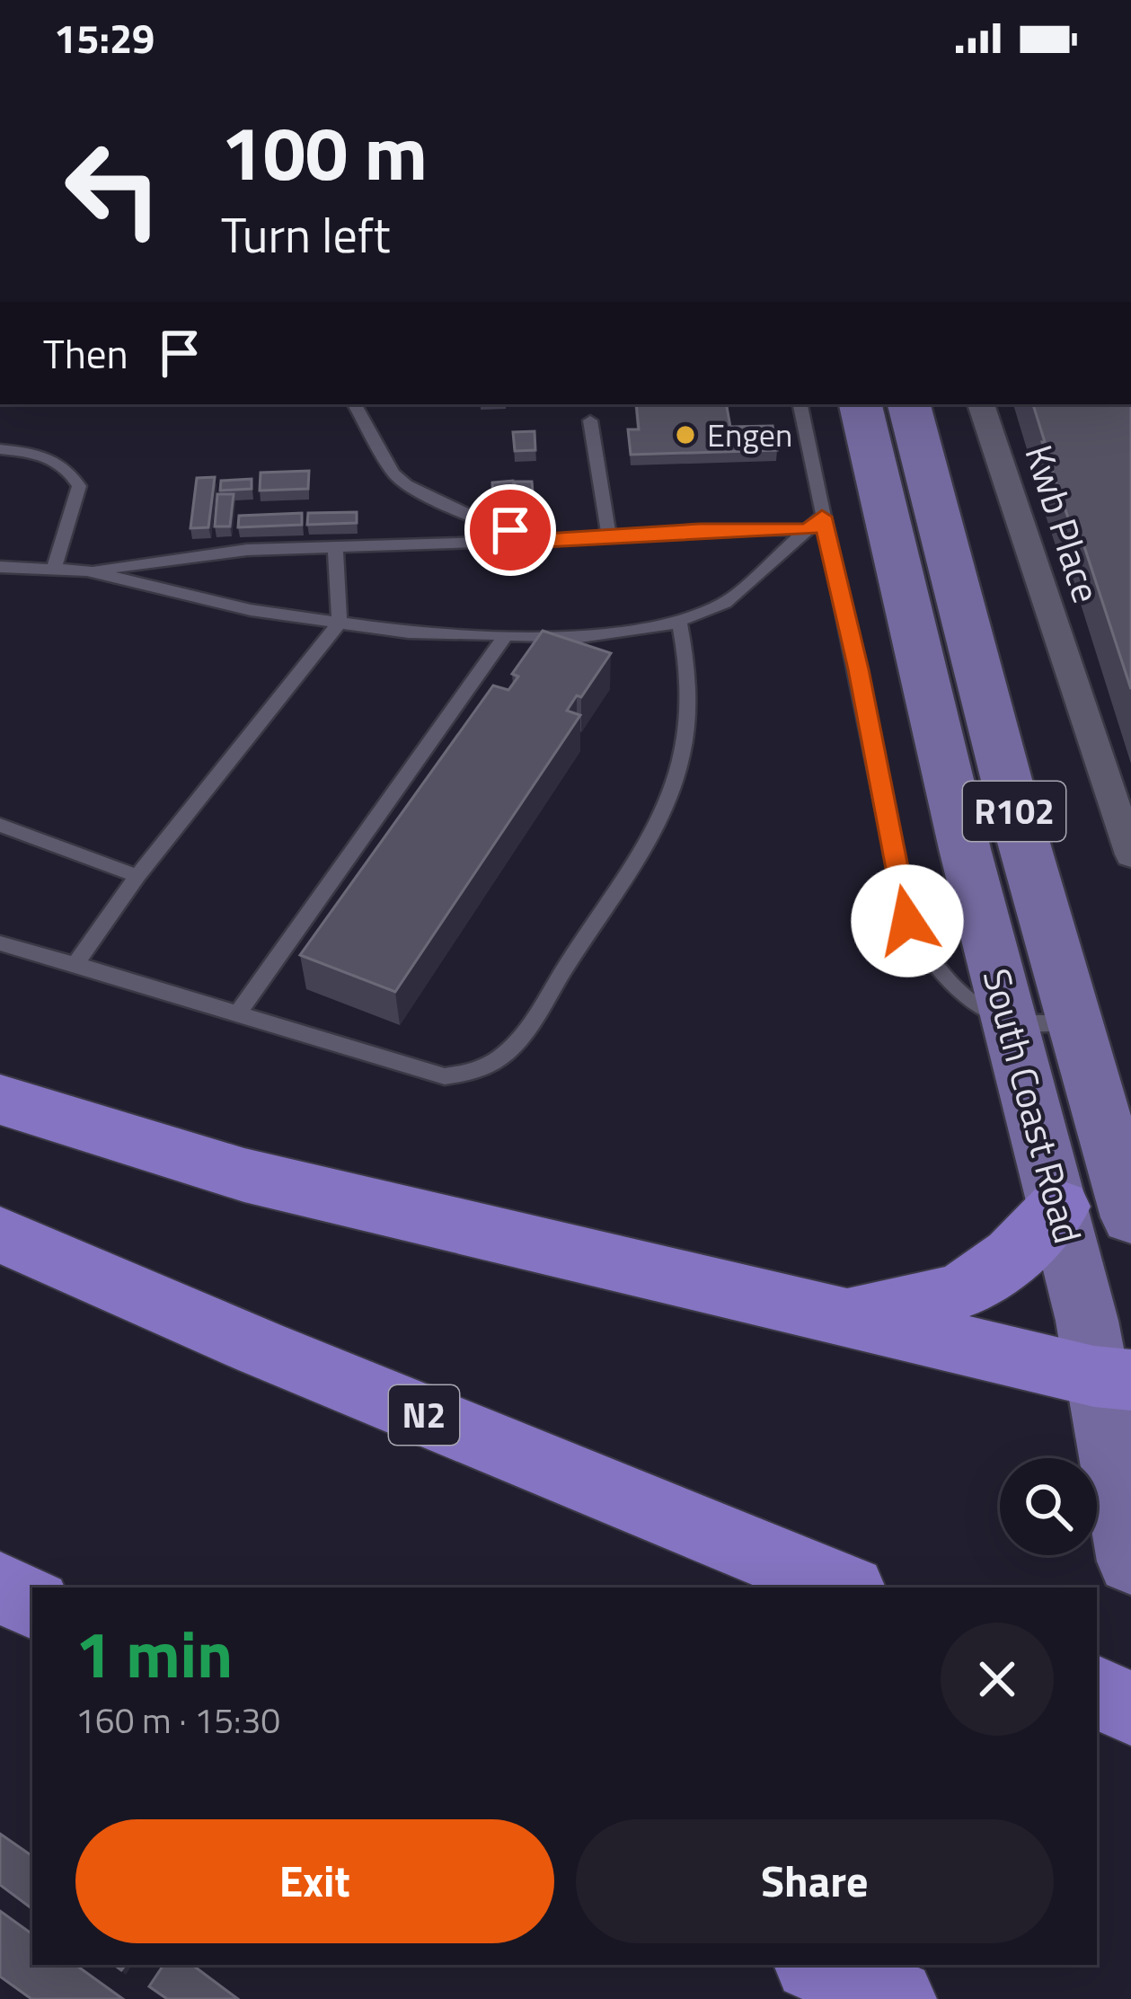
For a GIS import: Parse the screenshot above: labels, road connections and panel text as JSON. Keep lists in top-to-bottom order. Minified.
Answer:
{"streets":{"highway":["N2"],"main road":["R102","South Coast Road"],"street":["Kwb Place"]},"places":["Engen"],"page":{"status":"15:29","turn":["100 m","Turn left"],"then":"Then","heading":["1 min","160 m · 15:30"],"buttons":["Exit","Share"]}}
